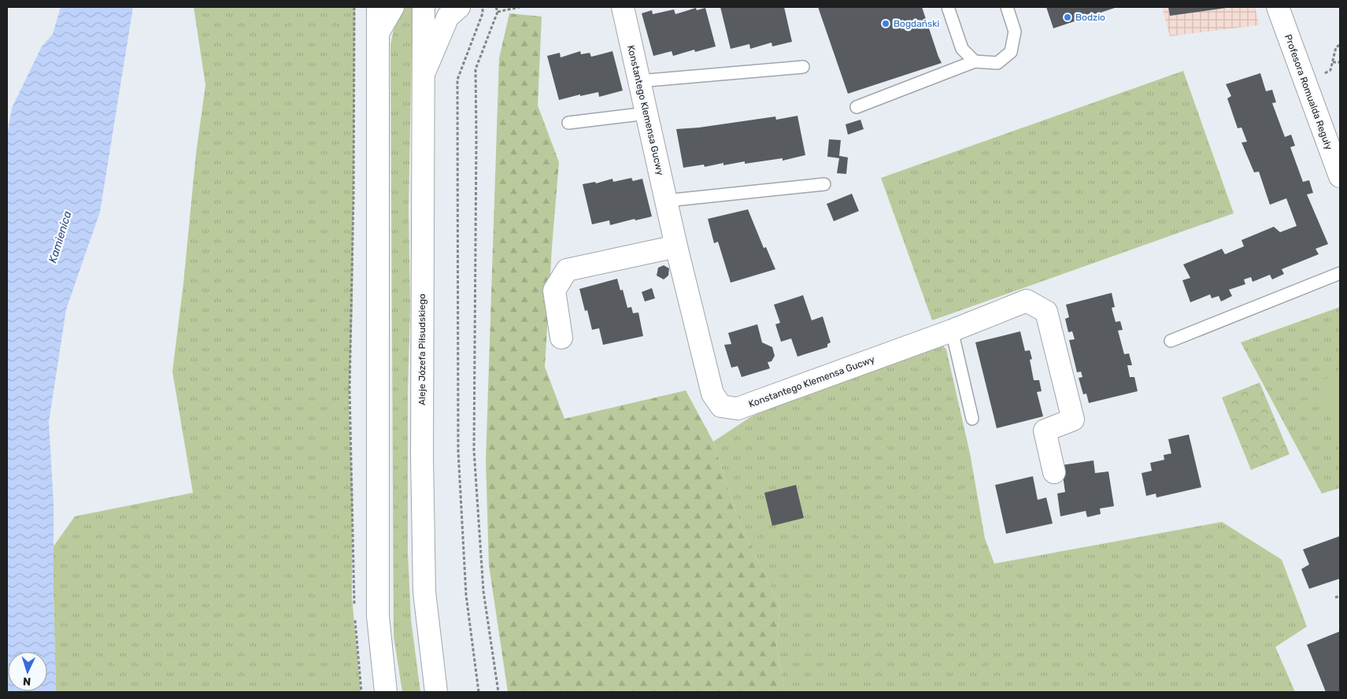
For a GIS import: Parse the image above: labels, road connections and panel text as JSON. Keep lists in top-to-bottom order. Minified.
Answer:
{"streets":{"street":["Profesora Romualda Reguły","Konstantego Klemensa Gucwy","Aleje Józefa Piłsudskiego"]},"water":["Kamienica"],"places":["Bodzio","Bogdański"],"north":"bottom"}
